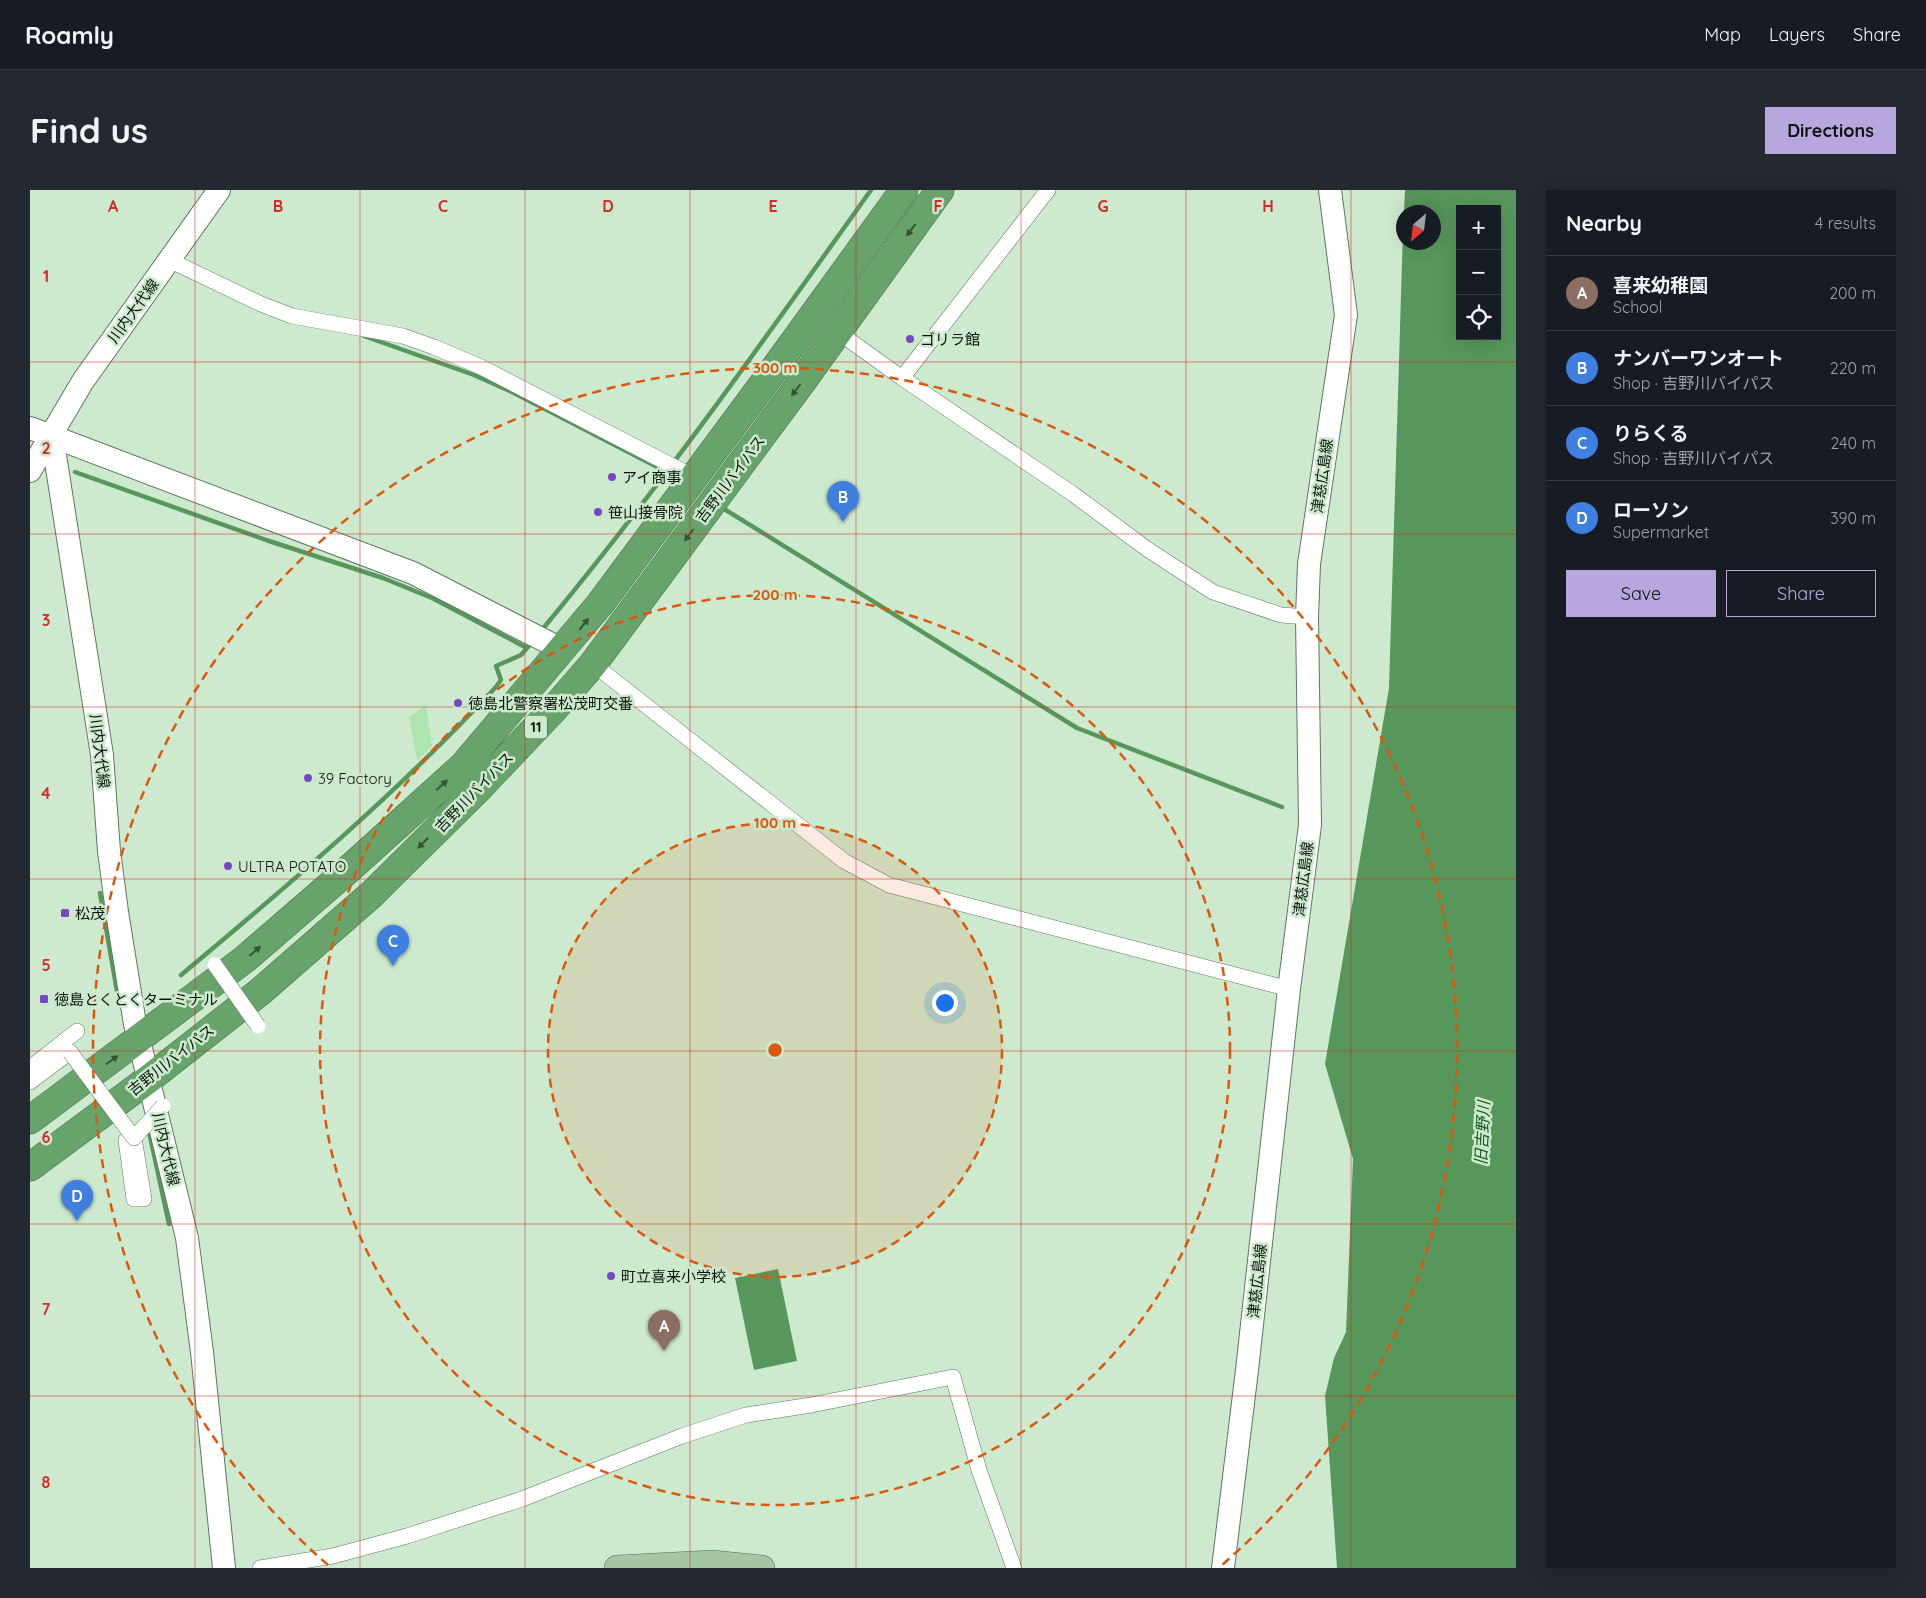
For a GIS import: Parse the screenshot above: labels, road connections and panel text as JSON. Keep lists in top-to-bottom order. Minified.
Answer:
{"streets":{"highway":["吉野川バイパス","11"],"main road":["川内大代線","津慈広島線"]},"crossings":[["川内大代線","吉野川バイパス"]],"water":["旧吉野川"],"places":{"other":["ゴリラ館","アイ商事","笹山接骨院","徳島北警察署松茂町交番","39 Factory","ULTRA POTATO","町立喜来小学校"],"transit":["松茂","徳島とくとくターミナル"]},"north":"bottom left","page":{"header":"Roamly","nav":["Map","Layers","Share"],"buttons":["Directions",["Save","Share"]],"title":"Find us","heading":["Nearby","4 results"],"map_buttons":["+","−"],"list":[{"mark":"A","name":"喜来幼稚園","note":"School","value":"200 m"},{"mark":"B","name":"ナンバーワンオート","note":"Shop · 吉野川バイパス","value":"220 m"},{"mark":"C","name":"りらくる","note":"Shop · 吉野川バイパス","value":"240 m"},{"mark":"D","name":"ローソン","note":"Supermarket","value":"390 m"}],"pins":["B","C","D","A"]},"grid":{"columns":["A","B","C","D","E","F","G","H"],"rows":["1","2","3","4","5","6","7","8"]},"rings":["300 m","200 m","100 m"]}
